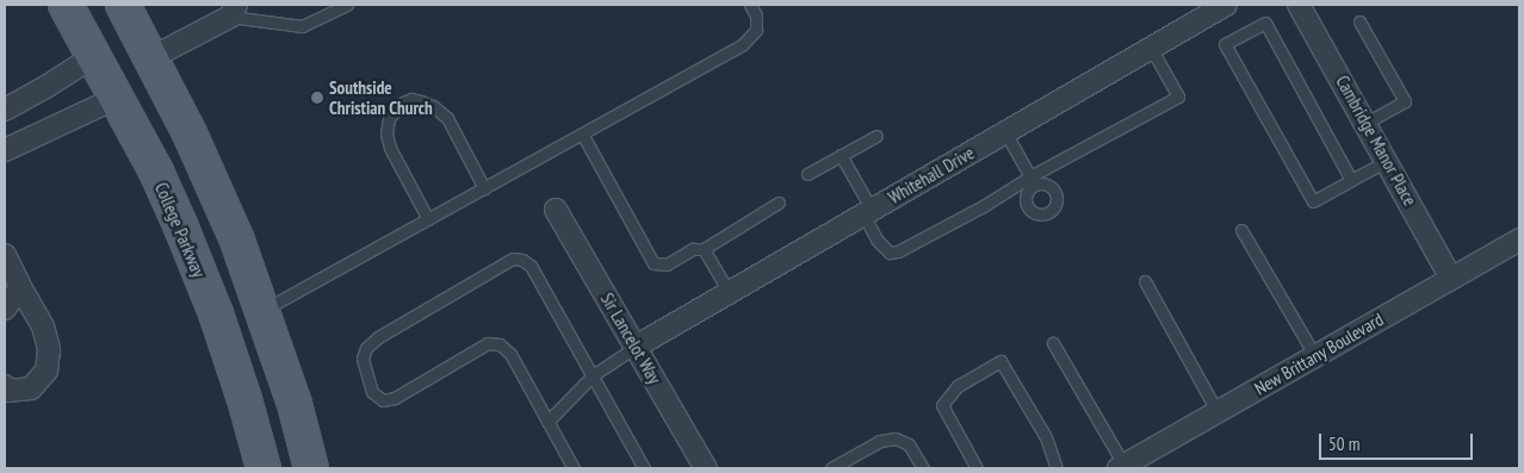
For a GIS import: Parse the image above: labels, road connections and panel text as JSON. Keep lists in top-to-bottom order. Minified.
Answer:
{"streets":{"main road":["College Parkway"],"street":["Cambridge Manor Place","Whitehall Drive","Sir Lancelot Way","New Brittany Boulevard"]},"crossings":[["Cambridge Manor Place","New Brittany Boulevard"],["Whitehall Drive","Sir Lancelot Way"]],"places":["Southside Christian Church"],"scale_bar":"50 m"}
